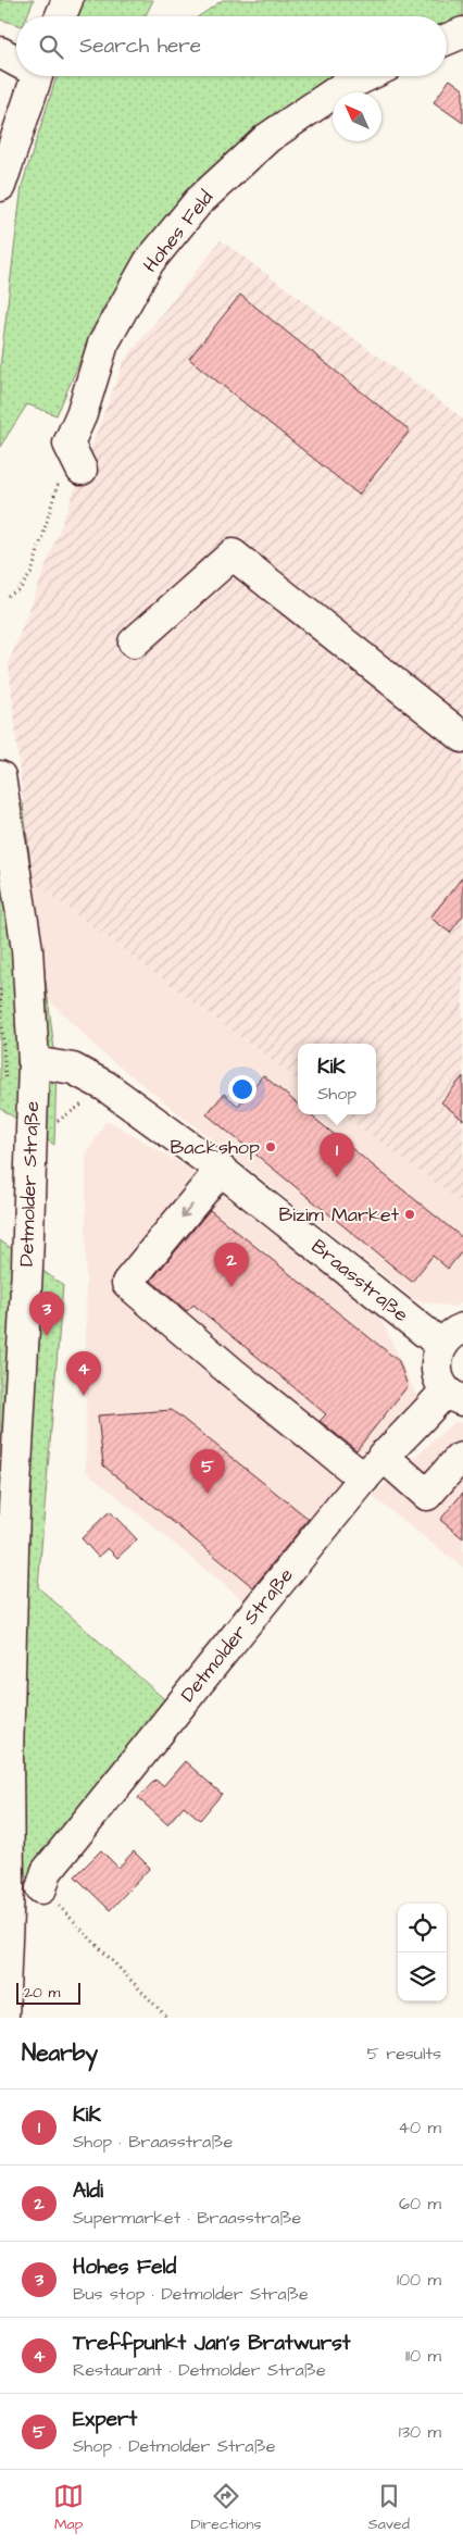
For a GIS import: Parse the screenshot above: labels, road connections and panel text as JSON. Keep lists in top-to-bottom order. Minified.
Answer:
{"streets":{"street":["Hohes Feld","Detmolder Straße","Braasstraße"]},"crossings":[["Detmolder Straße","Braasstraße"]],"places":["Backshop","Bizim Market"],"scale_bar":"20 m","north":"top left","page":{"search":"Search here","popup":["KiK","Shop"],"pins":["1","2","3","4","5"],"scale":"20 m","heading":["Nearby","5 results"],"list":[{"mark":"1","name":"KiK","note":"Shop · Braasstraße","value":"40 m"},{"mark":"2","name":"Aldi","note":"Supermarket · Braasstraße","value":"60 m"},{"mark":"3","name":"Hohes Feld","note":"Bus stop · Detmolder Straße","value":"100 m"},{"mark":"4","name":"Treffpunkt Jan's Bratwurst","note":"Restaurant · Detmolder Straße","value":"110 m"},{"mark":"5","name":"Expert","note":"Shop · Detmolder Straße","value":"130 m"}],"nav":["Map","Directions","Saved"]}}
